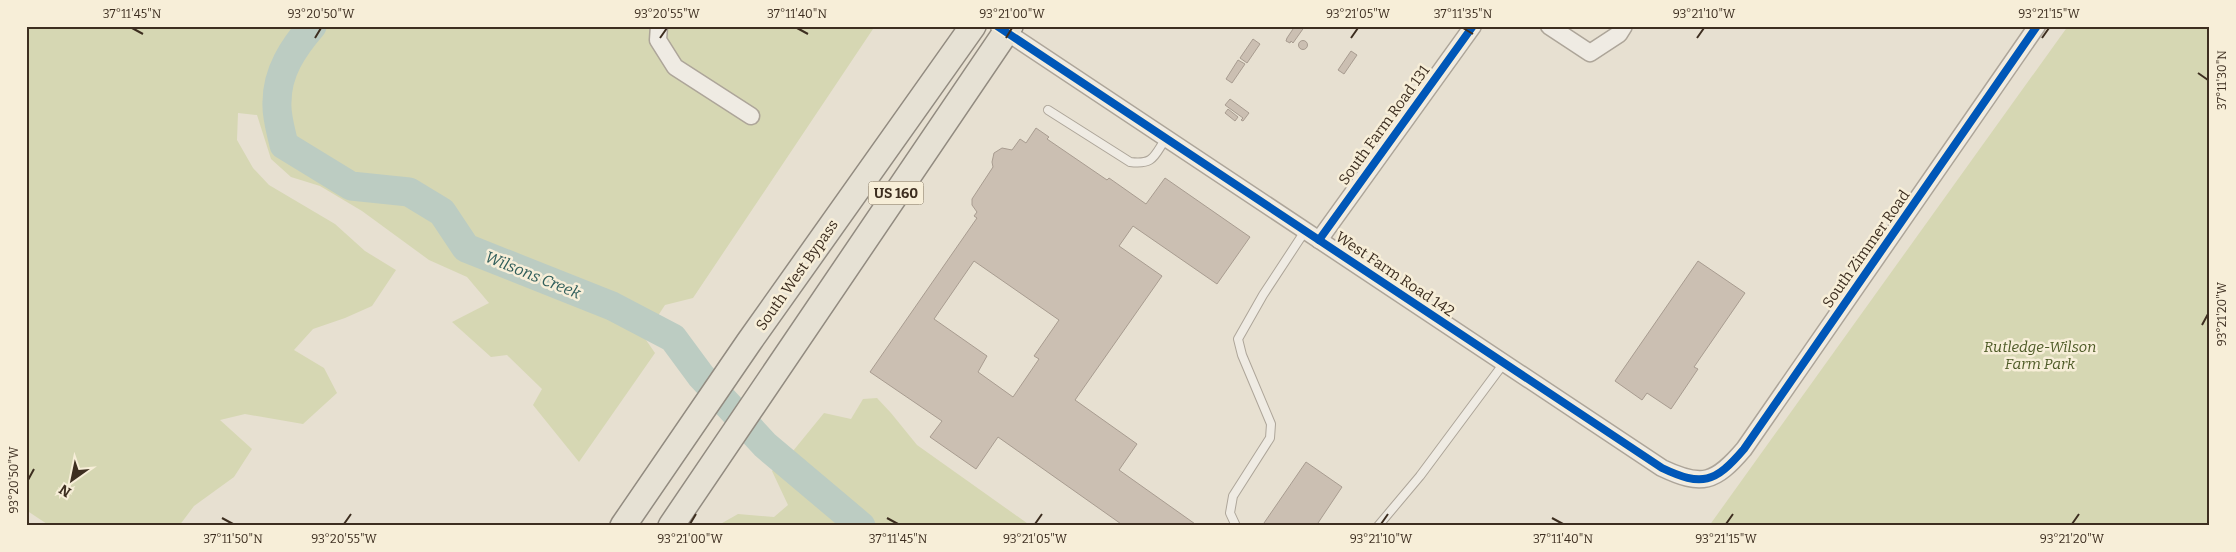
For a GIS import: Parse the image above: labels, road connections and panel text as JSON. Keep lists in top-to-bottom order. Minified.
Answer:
{"streets":{"main road":["US 160","South West Bypass"],"street":["South Farm Road 131","South Zimmer Road","West Farm Road 142"]},"crossings":[["South Farm Road 131","West Farm Road 142"],["US 160","West Farm Road 142"],["South Zimmer Road","West Farm Road 142"]],"water":["Wilsons Creek"],"parks":["Rutledge-Wilson Farm Park"],"north":"bottom left","coordinates":["37°11'45\"N","93°20'50\"W","93°20'55\"W","37°11'40\"N","93°21'00\"W","93°21'05\"W","37°11'35\"N","93°21'10\"W","93°21'15\"W","37°11'30\"N","93°21'20\"W","37°11'50\"N"]}
